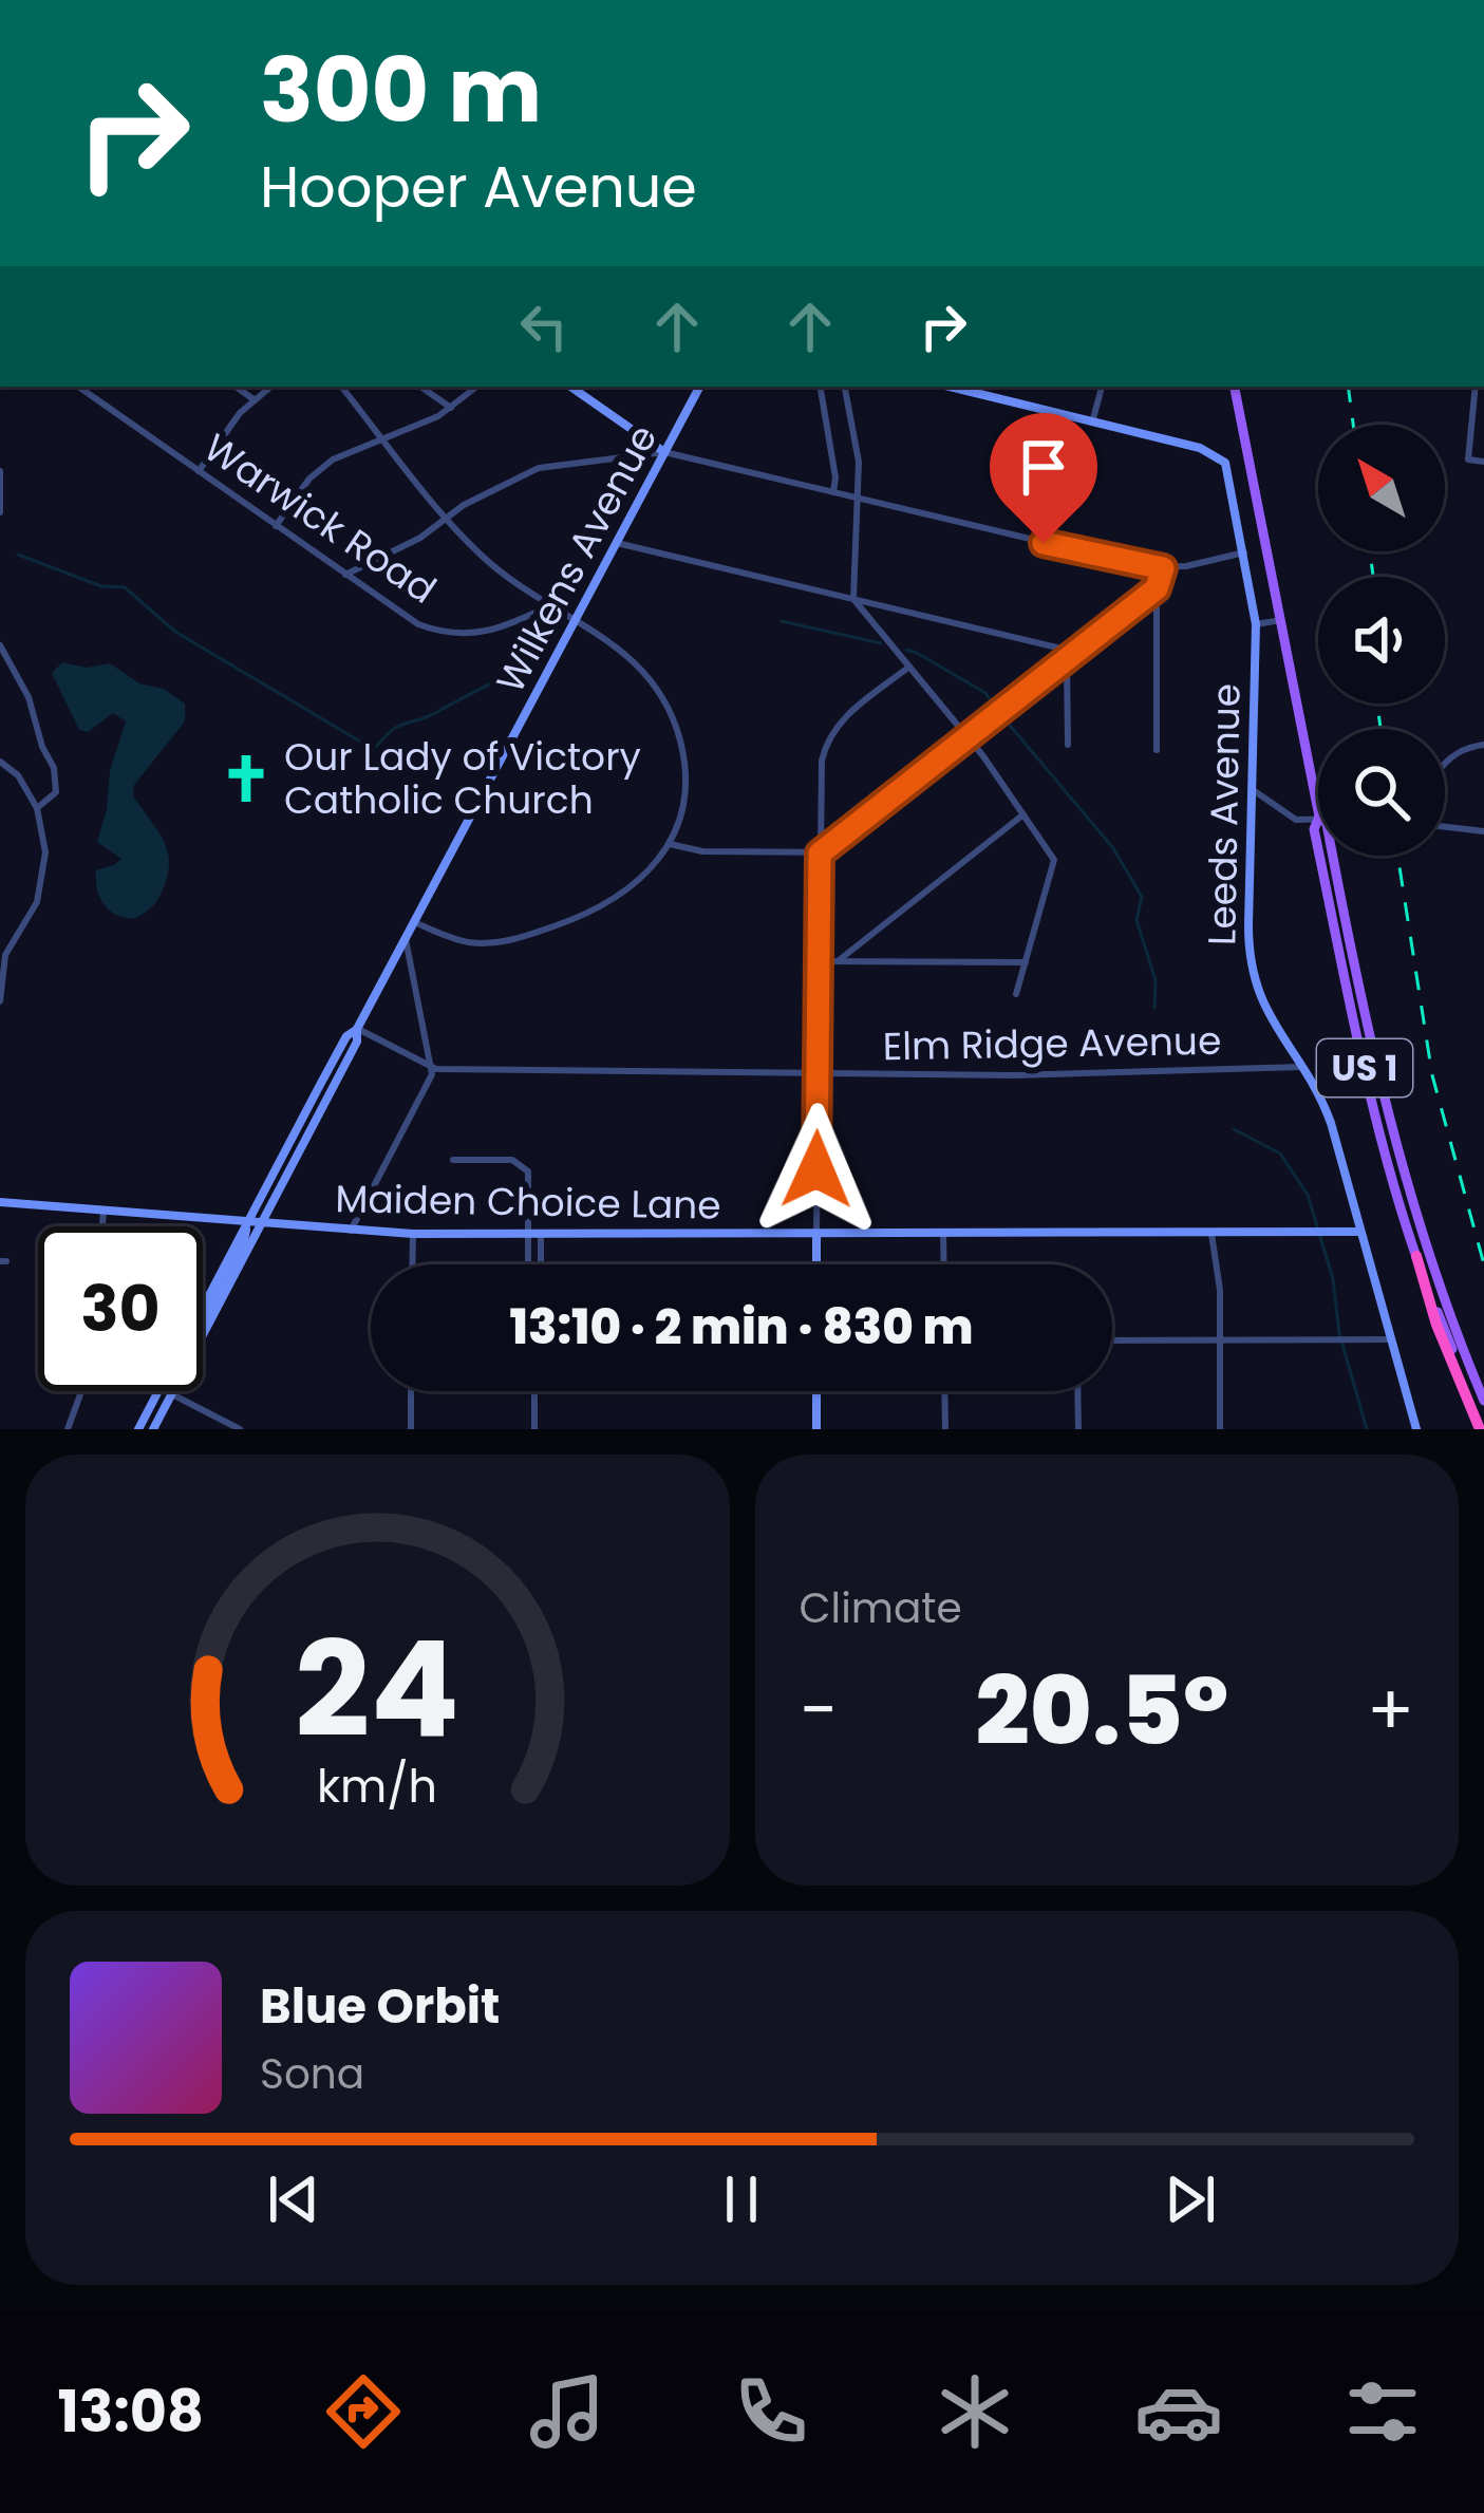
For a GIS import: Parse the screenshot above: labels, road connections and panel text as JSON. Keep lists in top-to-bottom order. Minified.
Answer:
{"streets":{"main road":["US 1"],"street":["Warwick Road","Wilkens Avenue","Leeds Avenue","Elm Ridge Avenue","Maiden Choice Lane"]},"crossings":[["Wilkens Avenue","Elm Ridge Avenue"],["Wilkens Avenue","Maiden Choice Lane"],["Leeds Avenue","Elm Ridge Avenue"],["Leeds Avenue","Maiden Choice Lane"]],"places":{"church":["Our Lady of Victory Catholic Church"]},"north":"top left","page":{"turn":["300 m","Hooper Avenue"],"limit":"30","trip":"13:10 · 2 min · 830 m","tile":"Climate","heat":["−","20.5°","+"],"song":["Blue Orbit","Sona"],"tabs":"13:08","gauge":["24","km/h"]}}
